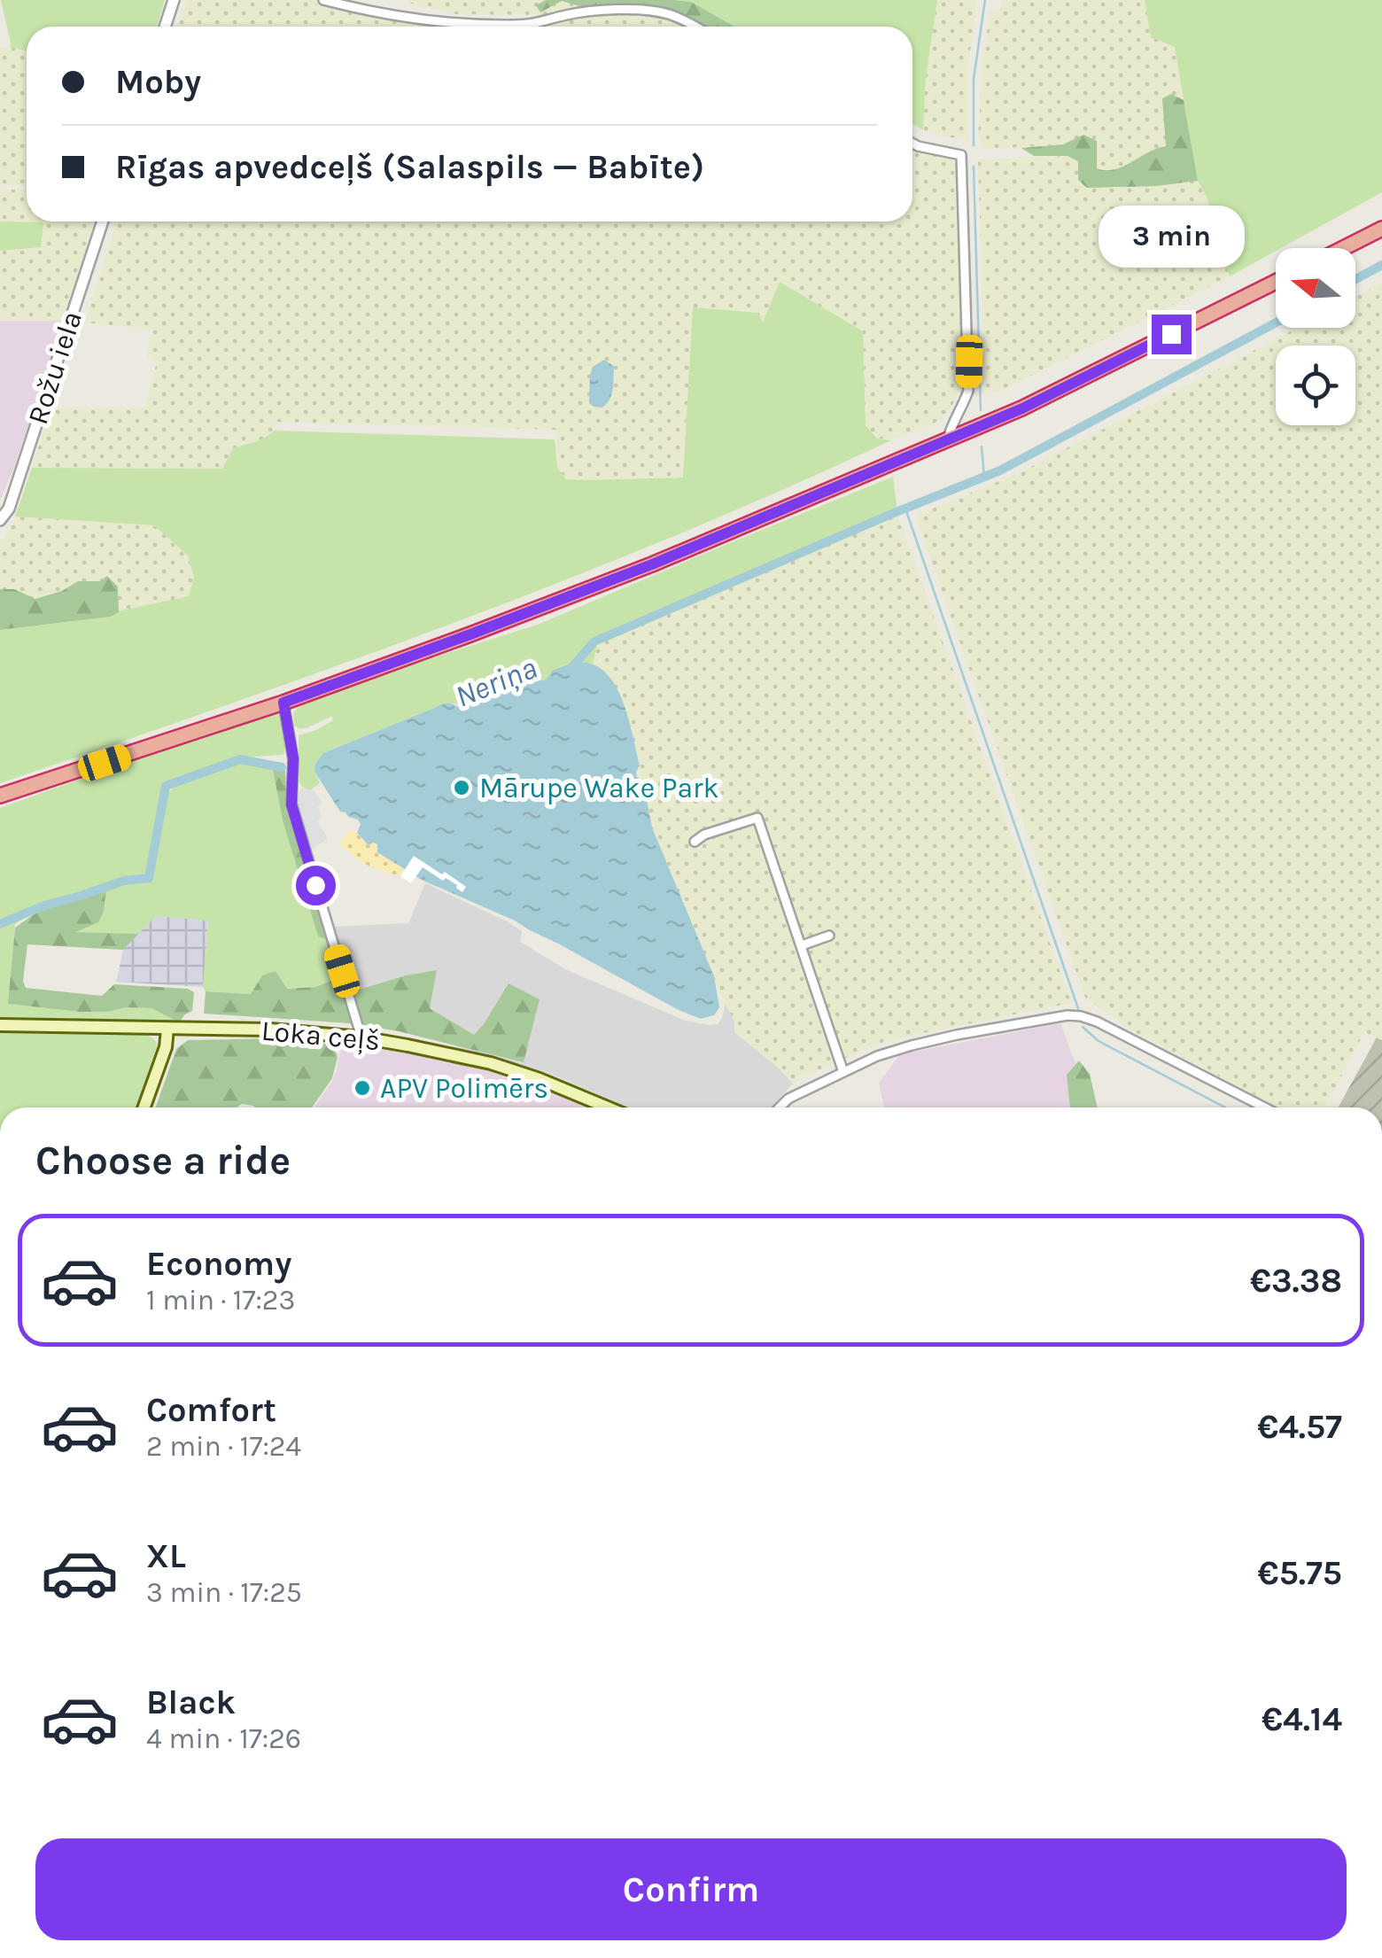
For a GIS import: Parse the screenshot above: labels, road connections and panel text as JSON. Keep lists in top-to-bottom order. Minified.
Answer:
{"streets":{"main road":["Loka ceļš"],"street":["Rožu iela"]},"water":["Neriņa"],"places":["Mārupe Wake Park","APV Polimērs"],"north":"left","page":{"banner":["Moby","Rīgas apvedceļš (Salaspils — Babīte)"],"bubble":"3 min","heading":"Choose a ride","list":[{"name":"Economy","note":"1 min · 17:23","value":"€3.38"},{"name":"Comfort","note":"2 min · 17:24","value":"€4.57"},{"name":"XL","note":"3 min · 17:25","value":"€5.75"},{"name":"Black","note":"4 min · 17:26","value":"€4.14"}],"buttons":"Confirm"}}
